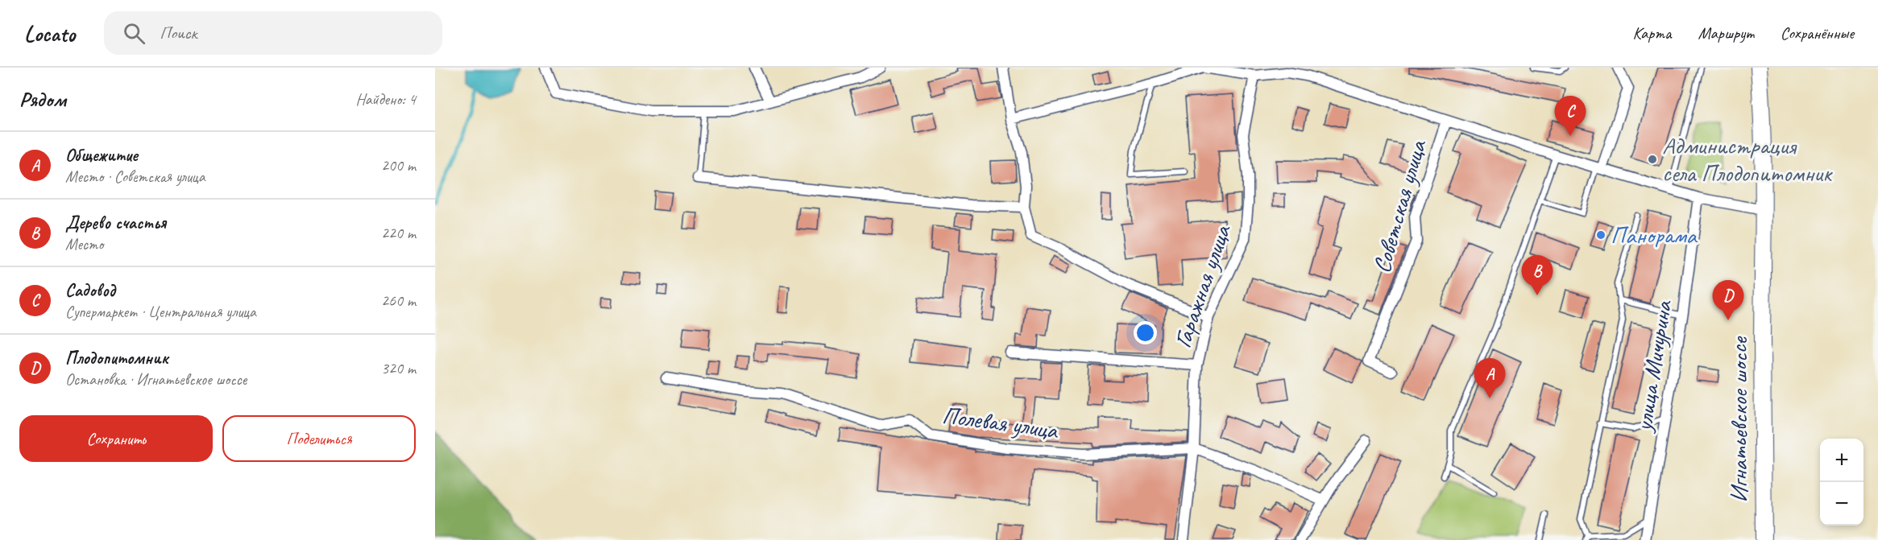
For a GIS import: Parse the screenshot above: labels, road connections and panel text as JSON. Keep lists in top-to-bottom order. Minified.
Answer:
{"streets":{"main road":["Игнатьевское шоссе"],"street":["Советская улица","Гаражная улица","улица Мичурина","Полевая улица"]},"crossings":[["Гаражная улица","Полевая улица"]],"places":["Администрация села Плодопитомник","Панорама"],"page":{"header":"Locato","search":"Поиск","nav":["Карта","Маршрут","Сохранённые"],"heading":["Рядом","Найдено: 4"],"pins":["C","B","D","A"],"list":[{"mark":"A","name":"Общежитие","note":"Место · Советская улица","value":"200 m"},{"mark":"B","name":"Дерево счастья","note":"Место","value":"220 m"},{"mark":"C","name":"Садовод","note":"Супермаркет · Центральная улица","value":"260 m"},{"mark":"D","name":"Плодопитомник","note":"Остановка · Игнатьевское шоссе","value":"320 m"}],"buttons":["Сохранить","Поделиться"],"map_buttons":["+","−"]}}
